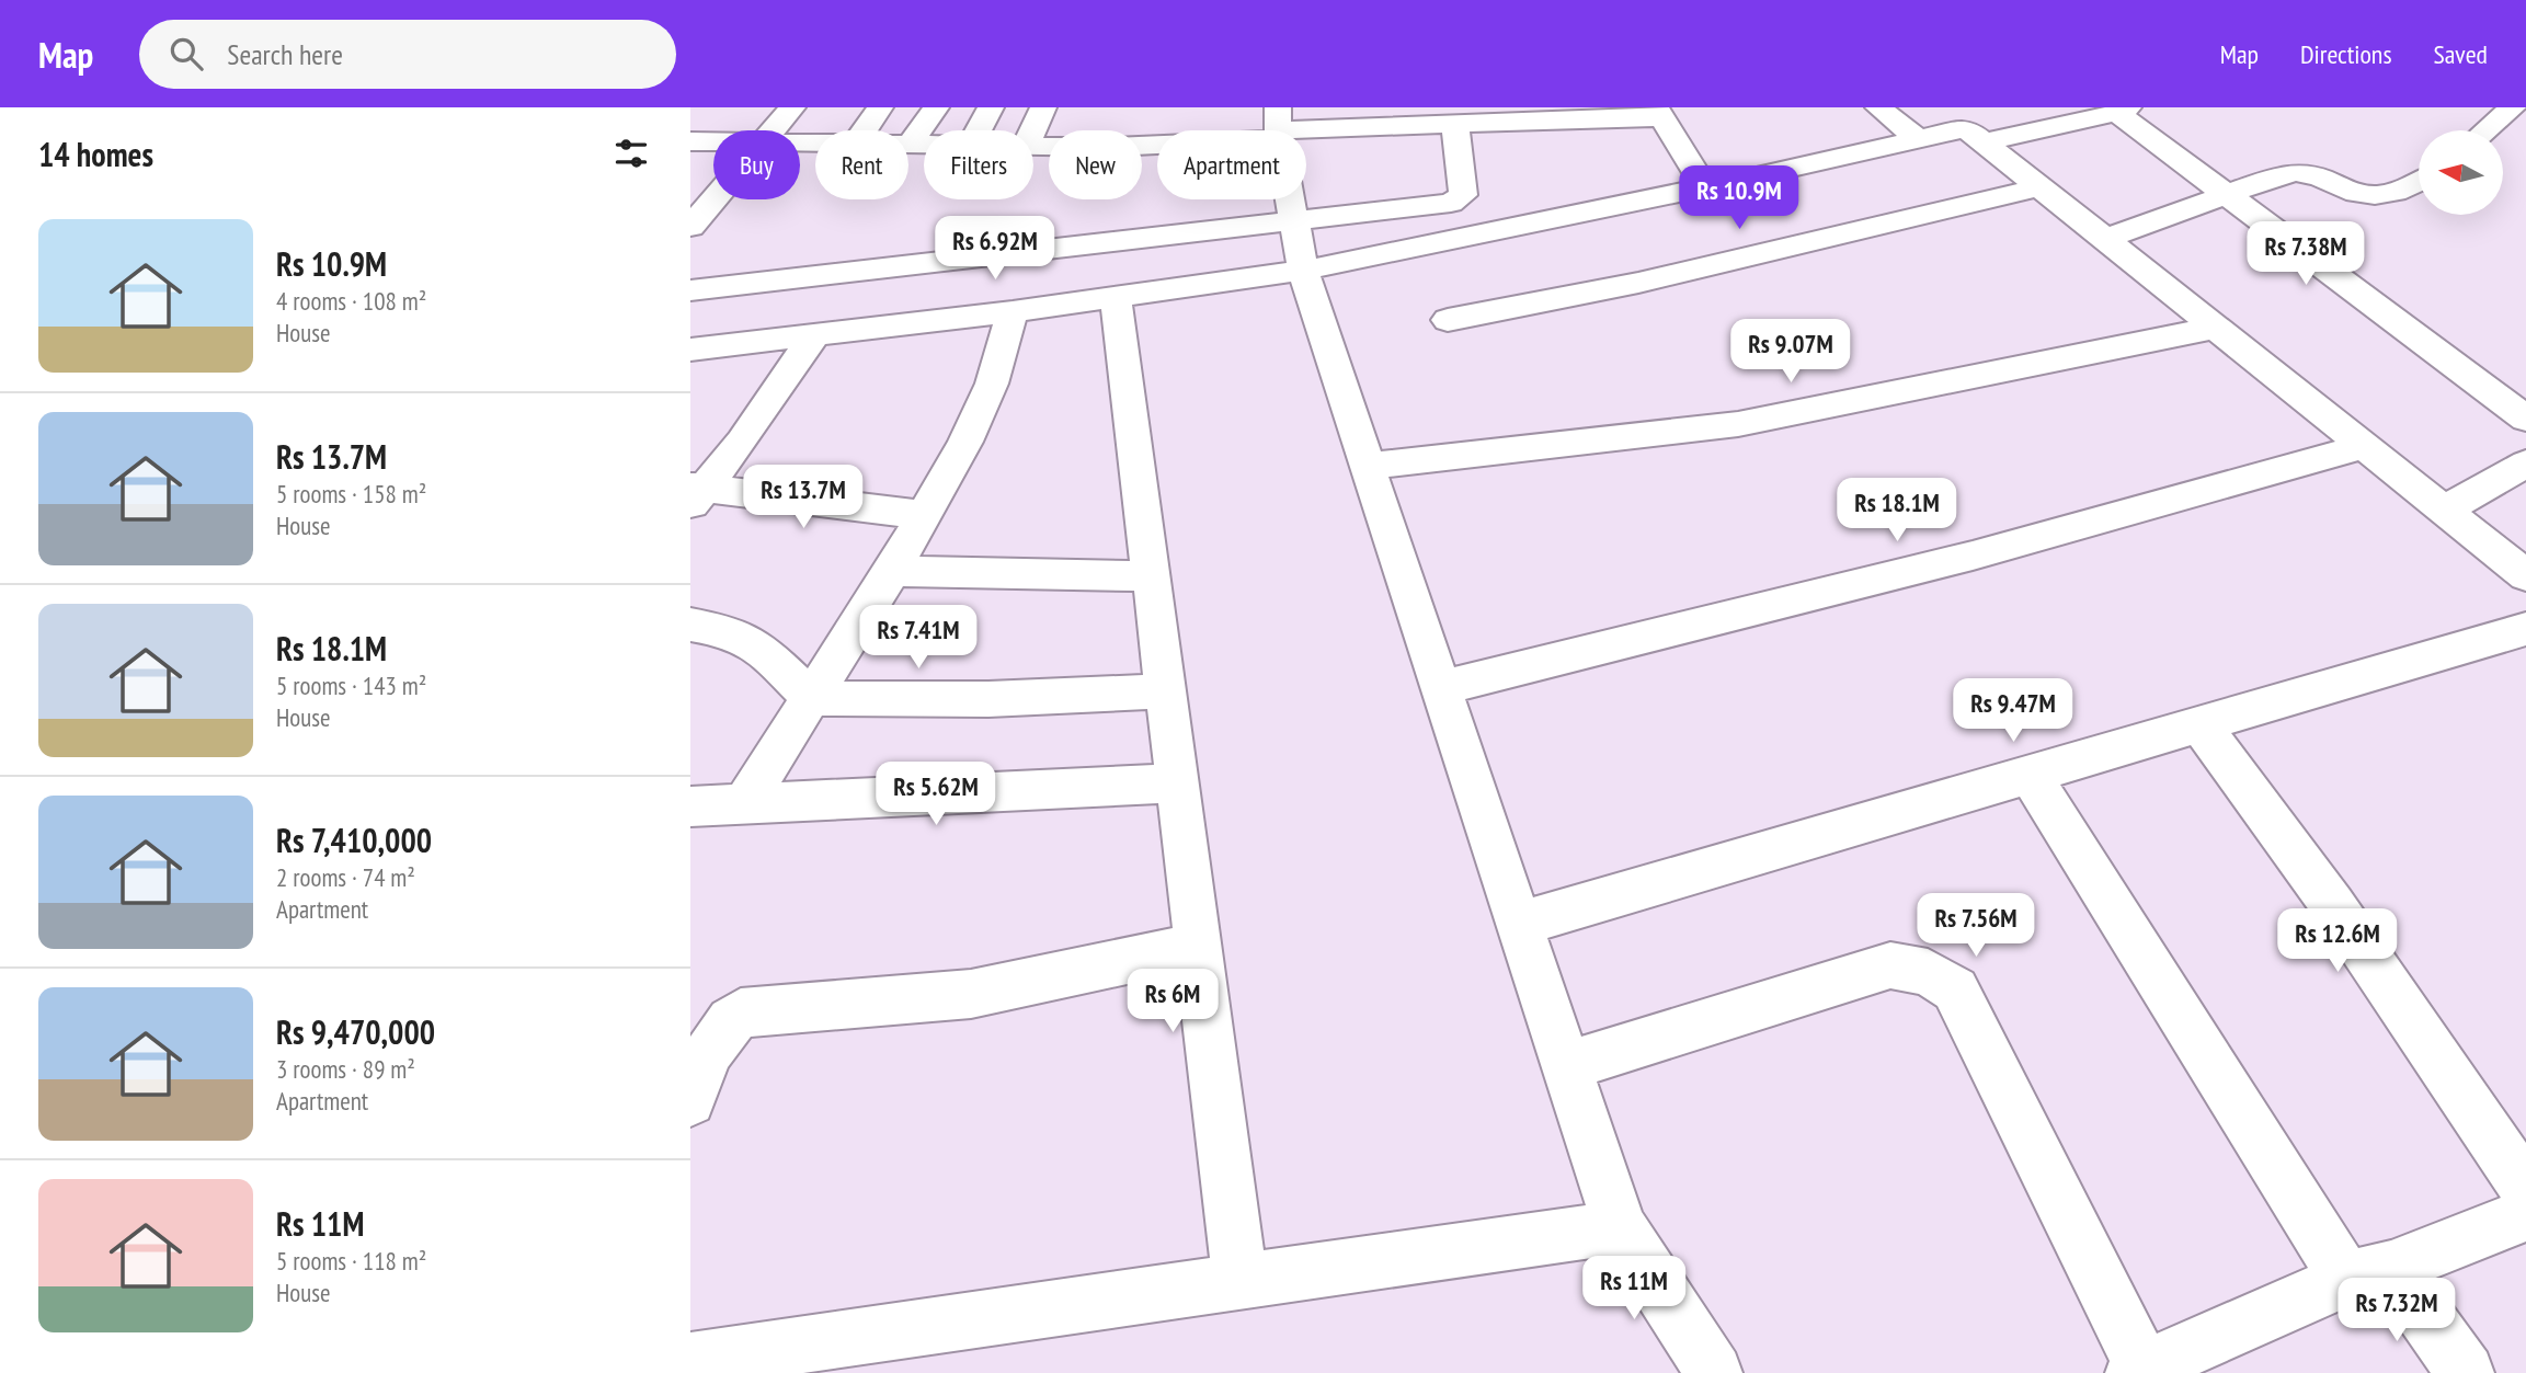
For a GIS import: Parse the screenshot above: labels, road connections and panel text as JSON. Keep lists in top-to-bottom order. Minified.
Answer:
{"north":"left","page":{"header":"Map","search":"Search here","nav":["Map","Directions","Saved"],"heading":"14 homes","chip":["Buy","Rent","Filters","New","Apartment"],"price":["Rs 10.9M","Rs 6.92M","Rs 7.38M","Rs 9.07M","Rs 13.7M","Rs 18.1M","Rs 7.41M","Rs 9.47M","Rs 5.62M","Rs 7.56M","Rs 12.6M","Rs 6M","Rs 11M","Rs 7.32M"],"list":[{"name":"Rs 10.9M","note":"4 rooms · 108 m² · House"},{"name":"Rs 13.7M","note":"5 rooms · 158 m² · House"},{"name":"Rs 18.1M","note":"5 rooms · 143 m² · House"},{"name":"Rs 7,410,000","note":"2 rooms · 74 m² · Apartment"},{"name":"Rs 9,470,000","note":"3 rooms · 89 m² · Apartment"},{"name":"Rs 11M","note":"5 rooms · 118 m² · House"}]}}
